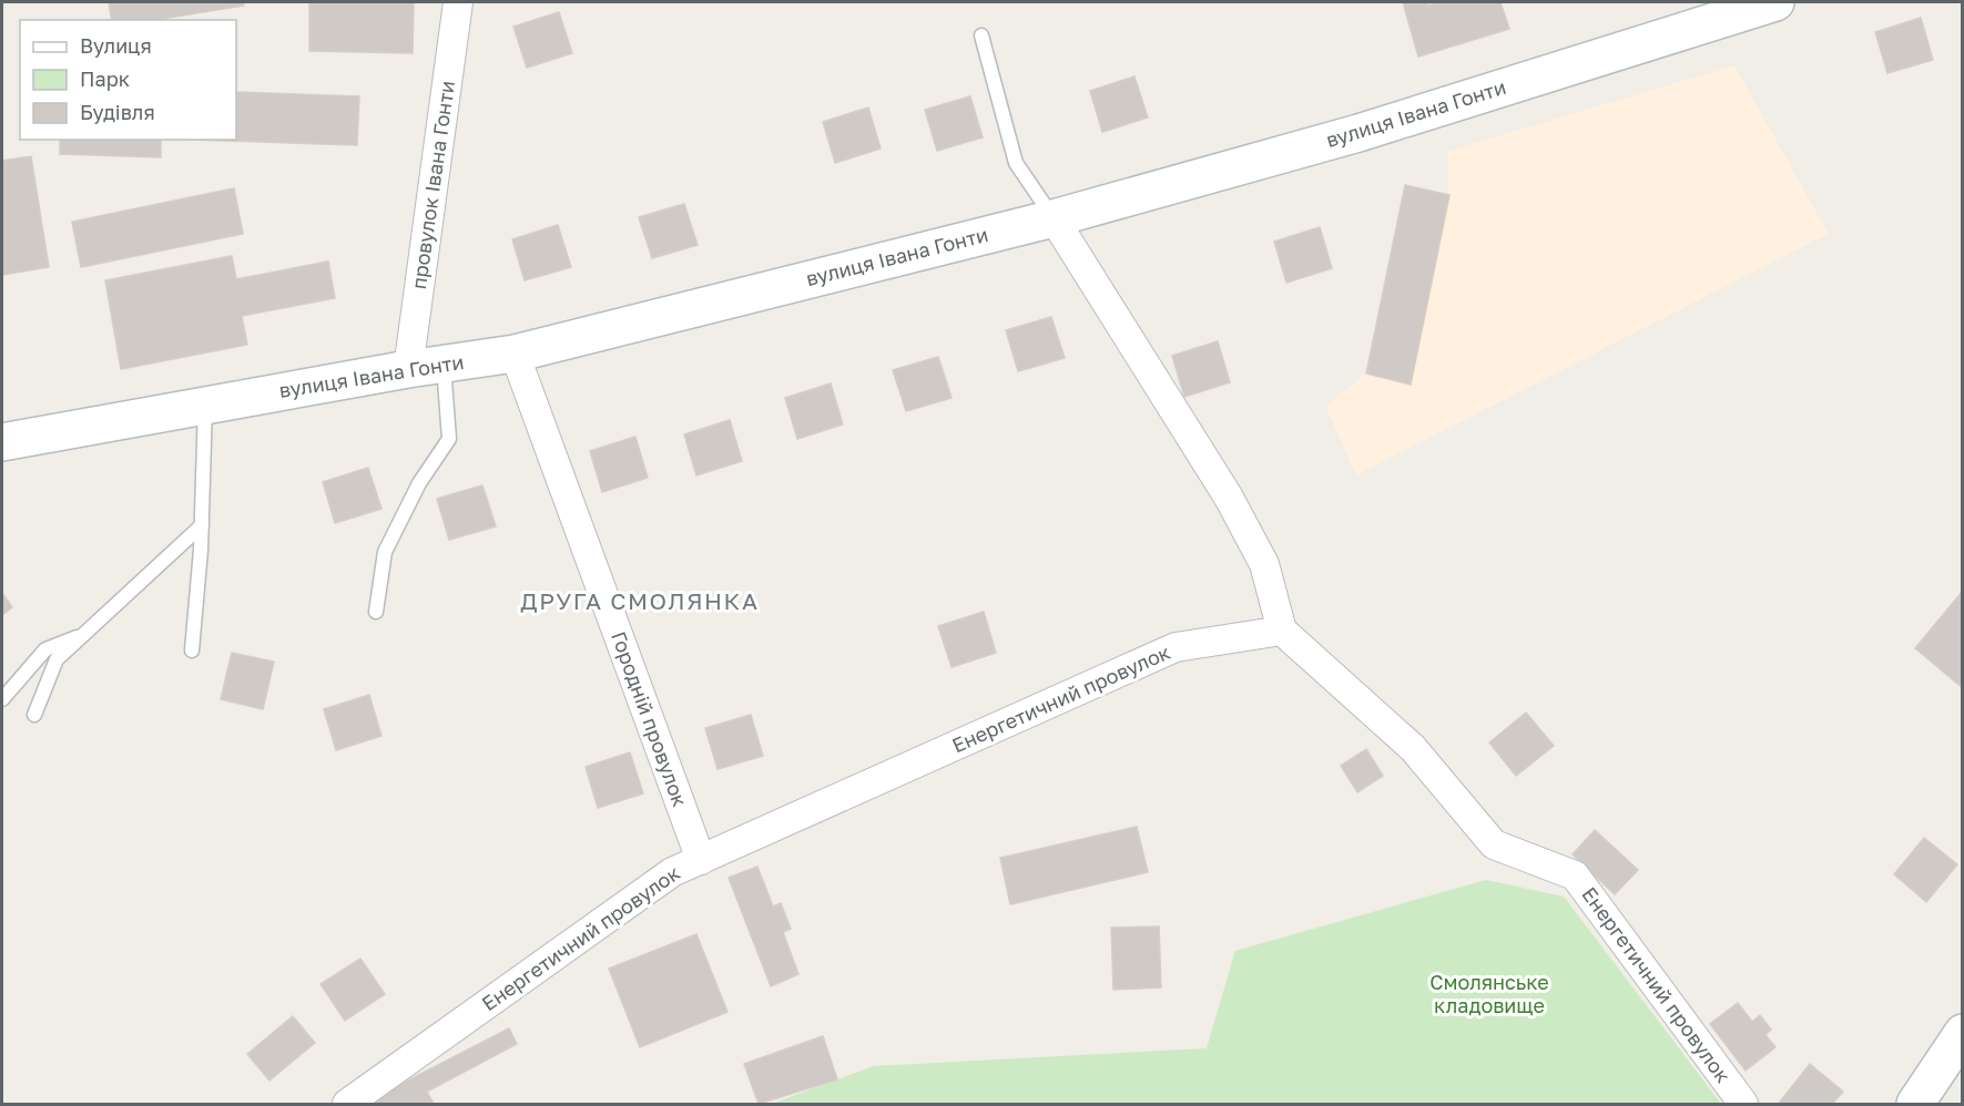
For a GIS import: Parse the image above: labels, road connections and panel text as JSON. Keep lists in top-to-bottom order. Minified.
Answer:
{"streets":{"street":["вулиця Івана Гонти","провулок Івана Гонти","Енергетичний провулок","Городній провулок"]},"crossings":[["вулиця Івана Гонти","провулок Івана Гонти"],["вулиця Івана Гонти","Городній провулок"],["Енергетичний провулок","Городній провулок"]],"districts":["ДРУГА СМОЛЯНКА"],"parks":["Смолянське кладовище"],"legend":["Вулиця","Парк","Будівля"]}
